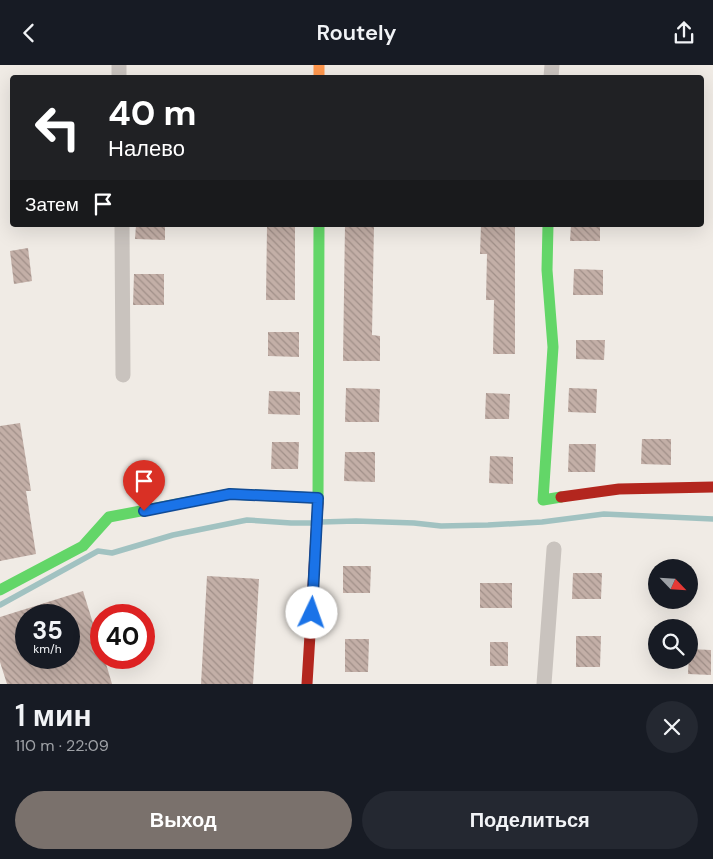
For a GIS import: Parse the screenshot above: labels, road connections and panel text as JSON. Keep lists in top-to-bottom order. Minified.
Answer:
{"north":"bottom right","page":{"header":"Routely","turn":["40 m","Налево"],"then":"Затем","speed":"35 km/h","limit":"40","heading":["1 мин","110 m · 22:09"],"buttons":["Выход","Поделиться"]}}
